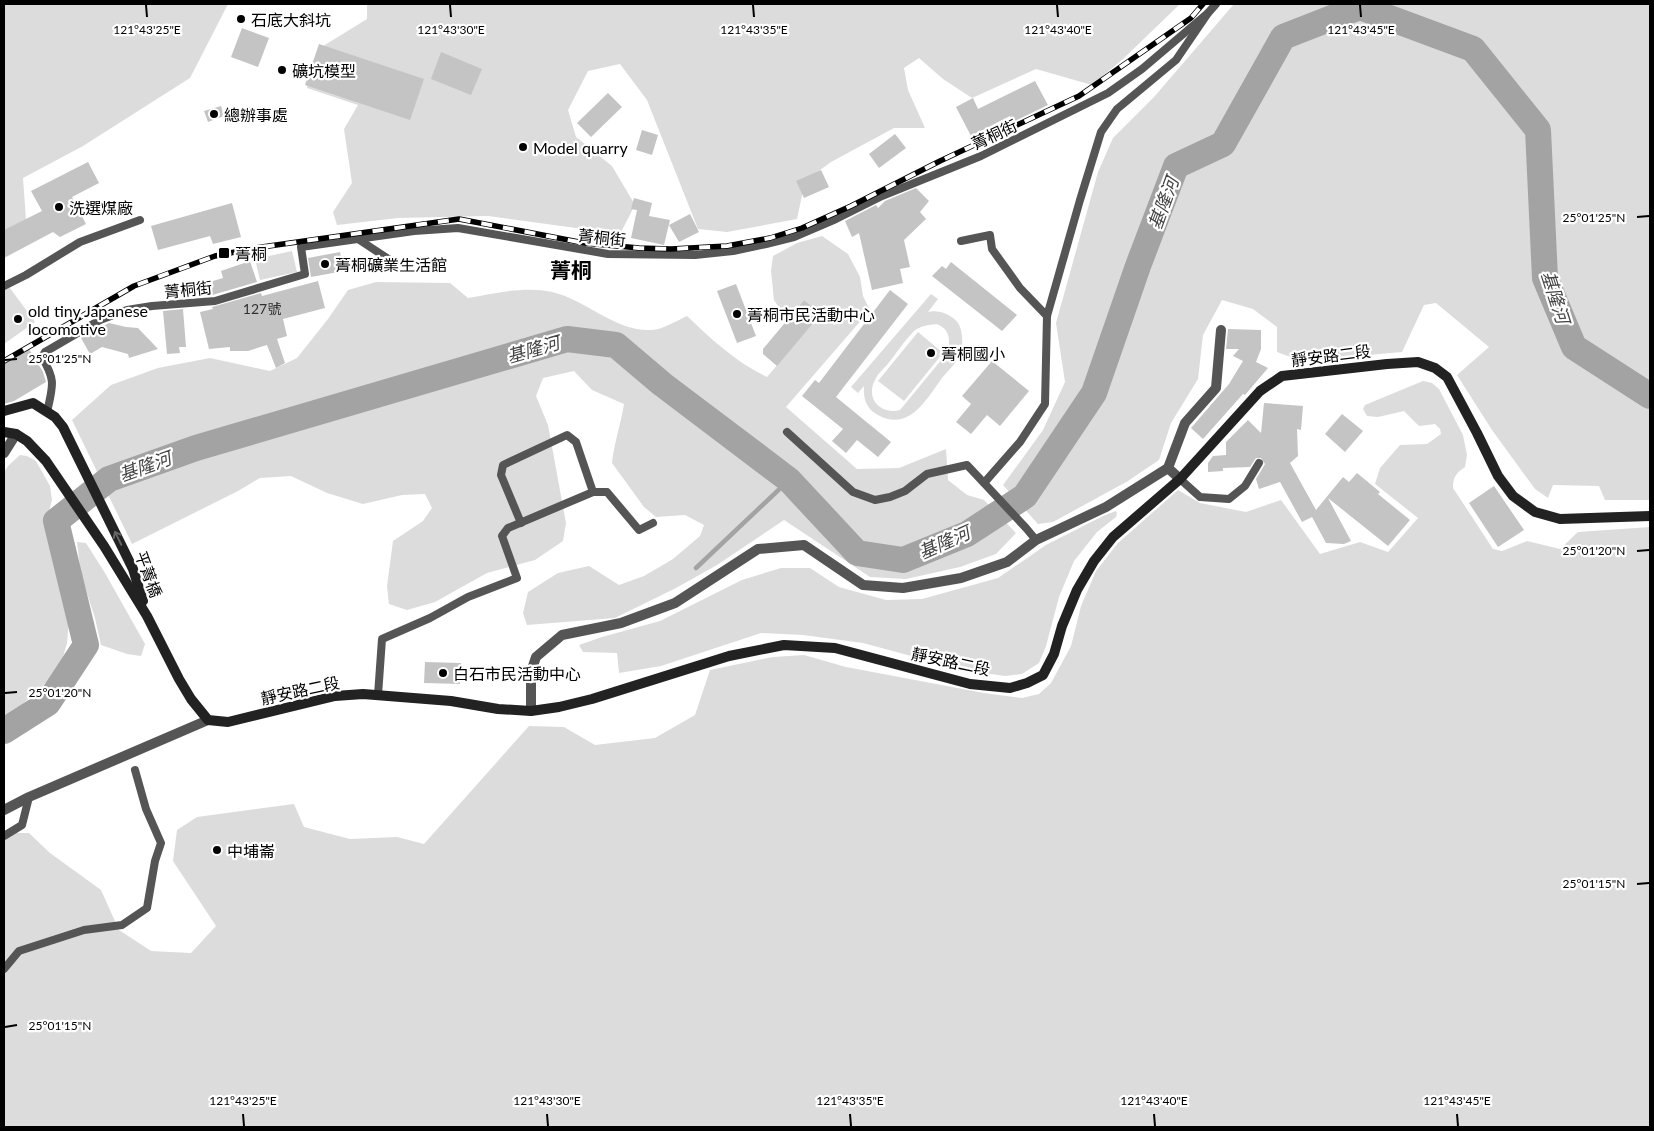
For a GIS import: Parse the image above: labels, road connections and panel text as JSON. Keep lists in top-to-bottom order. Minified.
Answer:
{"streets":{"main road":["靜安路二段","平菁橋"],"lane":["菁桐街"]},"crossings":[["菁桐街","平菁橋"]],"districts":["菁桐"],"water":["基隆河"],"places":{"other":["石底大斜坑","礦坑模型","總辦事處","Model quarry","洗選煤廠","菁桐礦業生活館","菁桐市民活動中心","old tiny Japanese locomotive","菁桐國小","白石市民活動中心","中埔崙"],"transit":["菁桐"]},"house_numbers":["127號"],"coordinates":["121°43'25\"E","121°43'30\"E","121°43'35\"E","121°43'40\"E","121°43'45\"E","25°01'25\"N","25°01'20\"N","25°01'15\"N"]}
